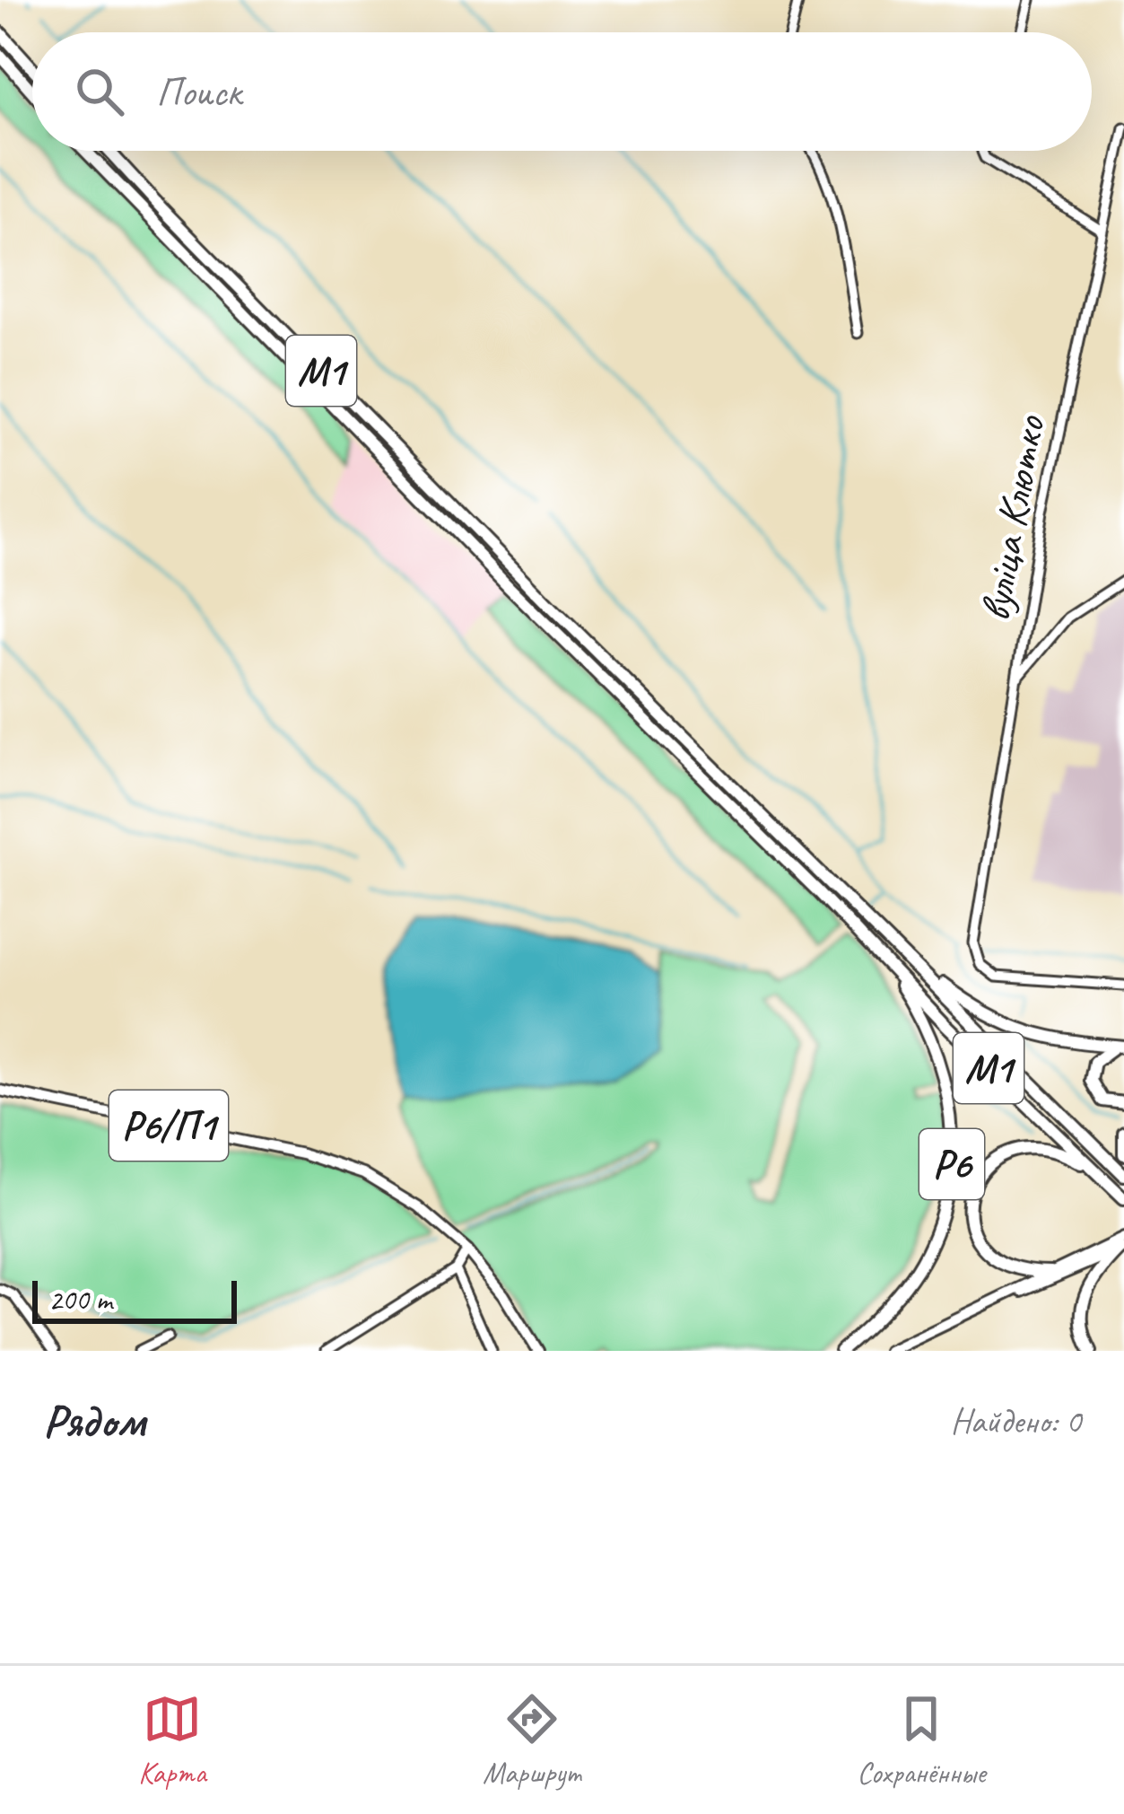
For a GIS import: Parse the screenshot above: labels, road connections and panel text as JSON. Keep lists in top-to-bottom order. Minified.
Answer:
{"streets":{"highway":["М1","Р6"],"main road":["Р6/П1"],"street":["вуліца Клютко"]},"crossings":[["М1","Р6"]],"scale_bar":"200 m","page":{"search":"Поиск","scale":"200 m","heading":["Рядом","Найдено: 0"],"nav":["Карта","Маршрут","Сохранённые"]}}
